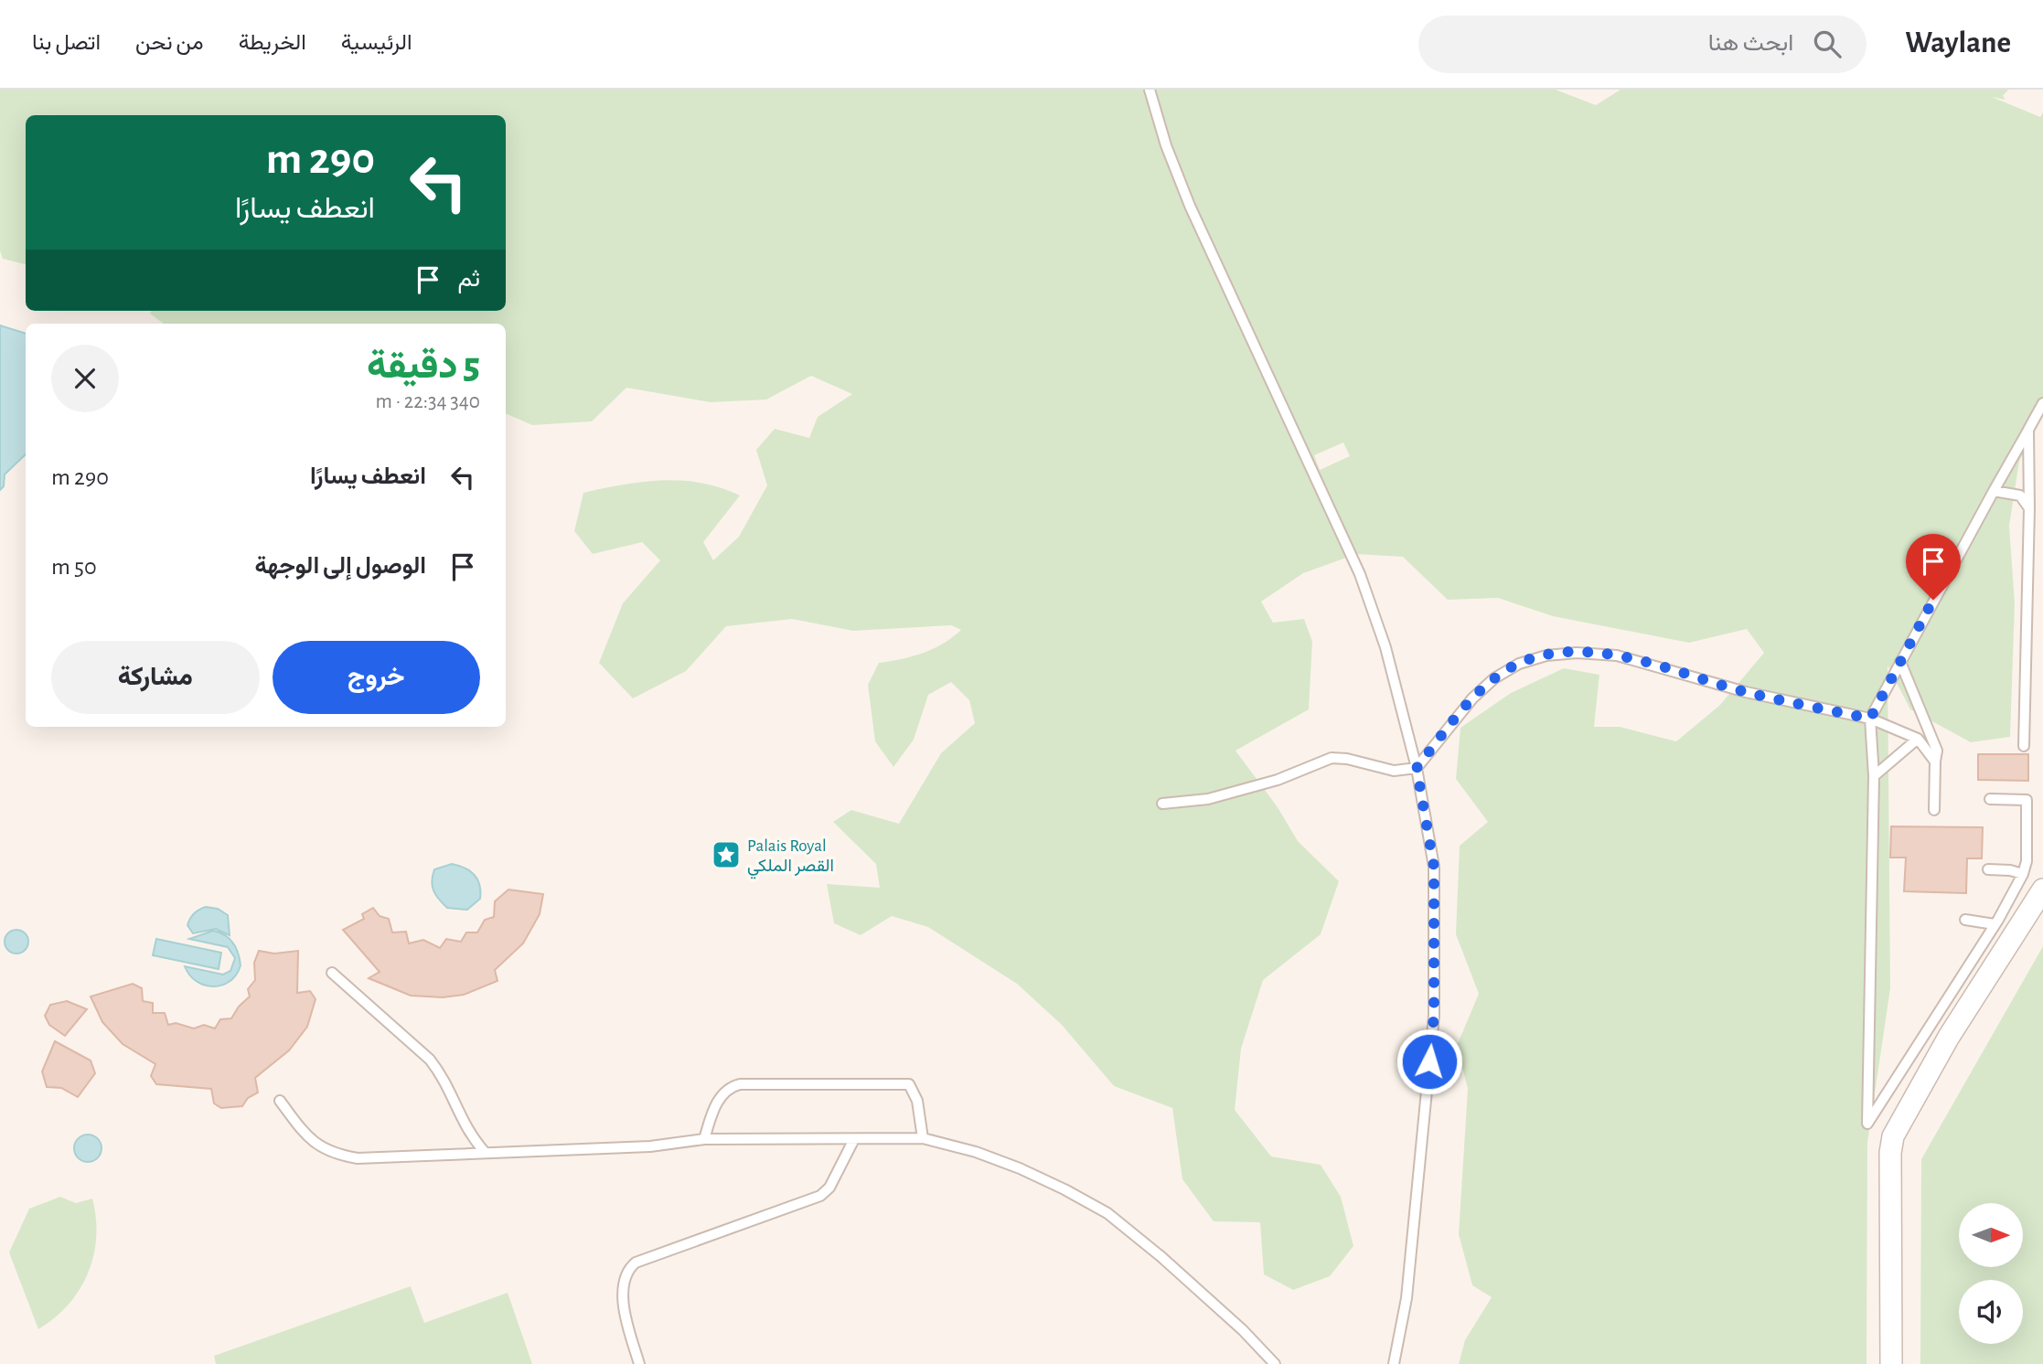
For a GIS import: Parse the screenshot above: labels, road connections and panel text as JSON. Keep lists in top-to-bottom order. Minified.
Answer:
{"places":{"place":["Palais Royal القصر الملكي"]},"north":"right","page":{"header":"Waylane","search":"ابحث هنا","nav":["الرئيسية","الخريطة","من نحن","اتصل بنا"],"turn":["290 m","انعطف يسارًا"],"then":"ثم","heading":["5 دقيقة","340 m · 22:34"],"list":[{"name":"انعطف يسارًا","value":"290 m"},{"name":"الوصول إلى الوجهة","value":"50 m"}],"buttons":["خروج","مشاركة"]}}
